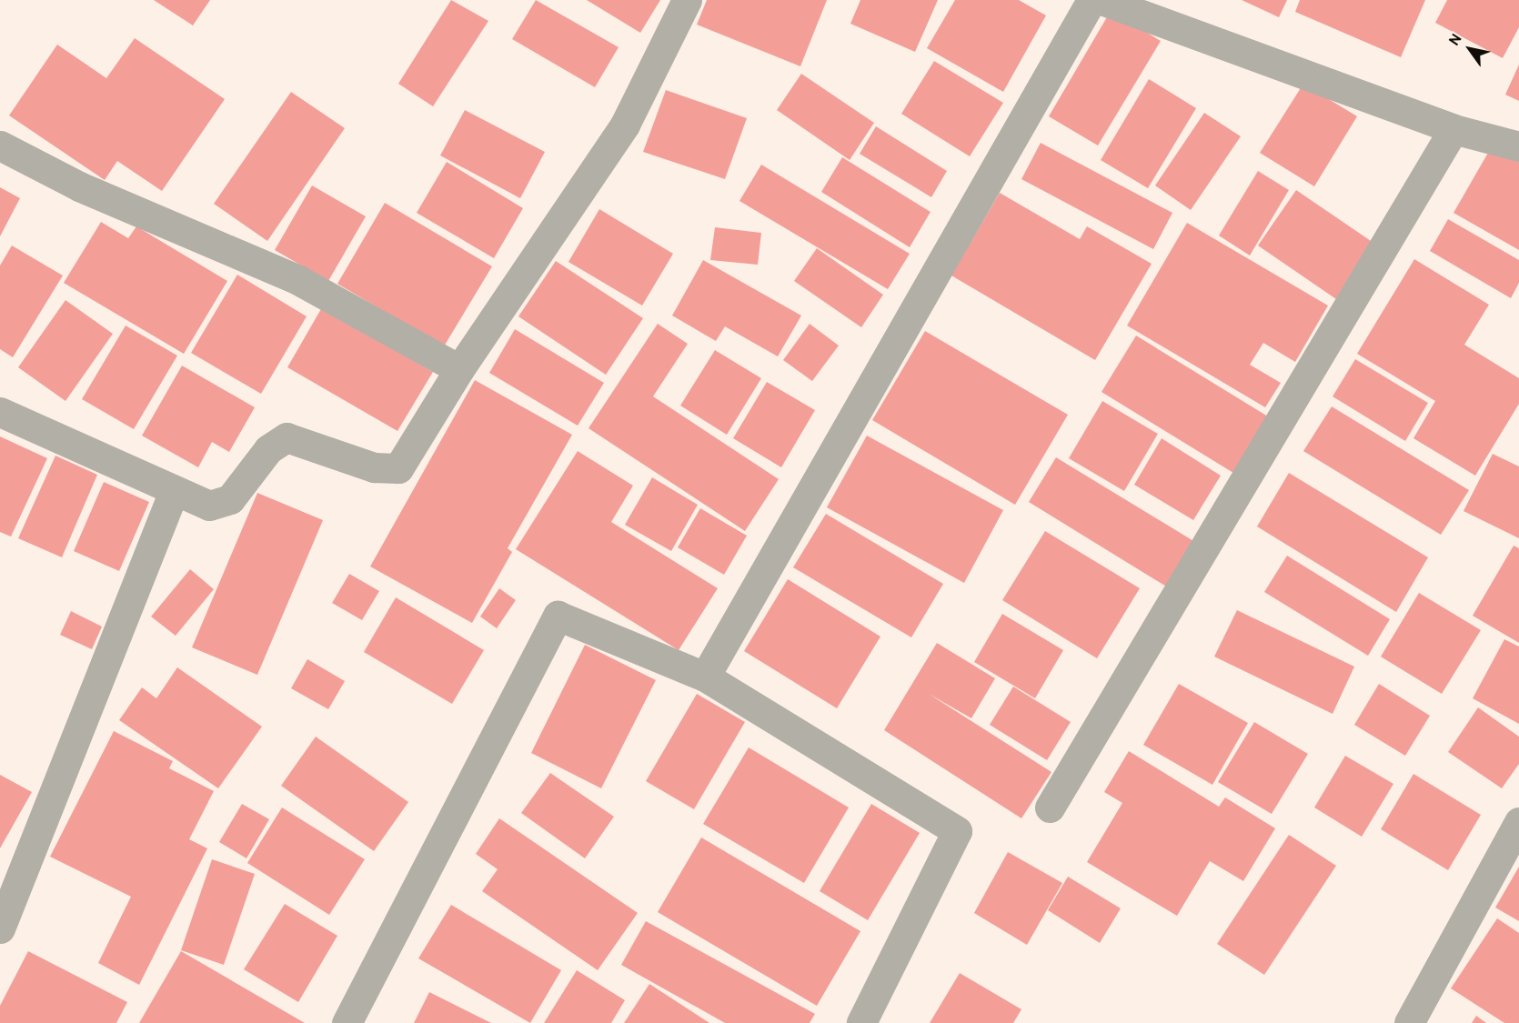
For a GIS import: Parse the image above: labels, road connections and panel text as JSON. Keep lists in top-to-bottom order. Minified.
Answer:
{"north":"top left"}
